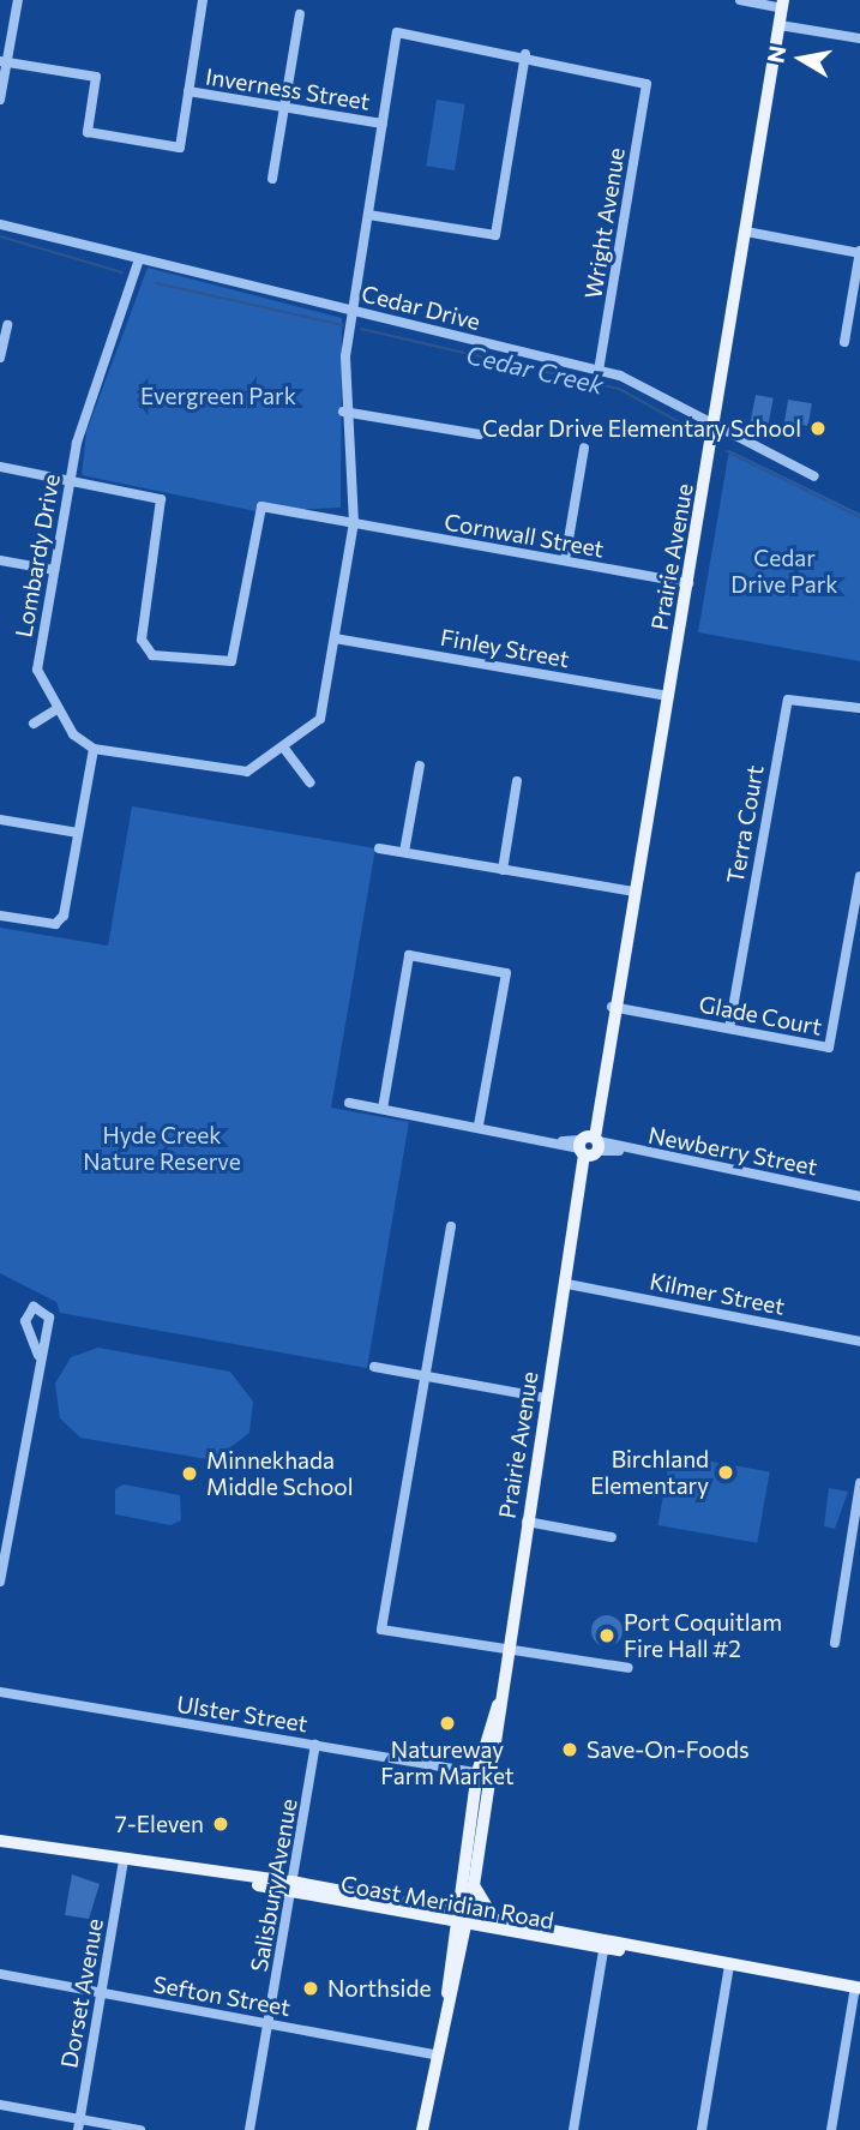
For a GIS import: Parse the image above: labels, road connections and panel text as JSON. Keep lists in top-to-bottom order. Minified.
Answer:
{"streets":{"main road":["Prairie Avenue","Coast Meridian Road"],"street":["Inverness Street","Wright Avenue","Cedar Drive","Cornwall Street","Lombardy Drive","Finley Street","Terra Court","Glade Court","Newberry Street","Kilmer Street","Ulster Street","Salisbury Avenue","Dorset Avenue","Sefton Street"]},"crossings":[["Wright Avenue","Cedar Drive"],["Cedar Drive","Lombardy Drive"],["Cedar Drive","Prairie Avenue"],["Cornwall Street","Lombardy Drive"],["Cornwall Street","Prairie Avenue"],["Prairie Avenue","Finley Street"],["Prairie Avenue","Glade Court"],["Prairie Avenue","Newberry Street"],["Prairie Avenue","Kilmer Street"],["Prairie Avenue","Ulster Street"],["Prairie Avenue","Coast Meridian Road"],["Prairie Avenue","Sefton Street"],["Terra Court","Glade Court"],["Ulster Street","Salisbury Avenue"],["Salisbury Avenue","Coast Meridian Road"],["Salisbury Avenue","Sefton Street"],["Coast Meridian Road","Dorset Avenue"],["Dorset Avenue","Sefton Street"]],"water":["Cedar Creek"],"parks":["Evergreen Park","Cedar Drive Park","Hyde Creek Nature Reserve"],"places":["Cedar Drive Elementary School","Birchland Elementary","Minnekhada Middle School","Port Coquitlam Fire Hall #2","Natureway Farm Market","Save-On-Foods","7-Eleven","Northside"],"north":"left"}
